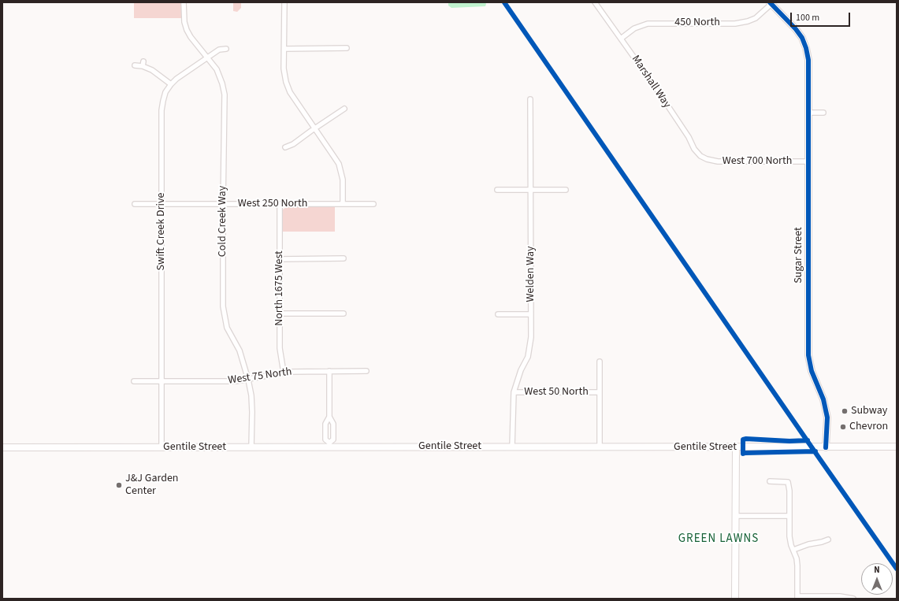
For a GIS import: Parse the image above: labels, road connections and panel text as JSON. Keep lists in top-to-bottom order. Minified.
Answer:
{"streets":{"main road":["Sugar Street","Gentile Street"],"street":["450 North","Marshall Way","West 700 North","West 250 North","Cold Creek Way","Swift Creek Drive","Welden Way","North 1675 West","West 75 North","West 50 North"]},"crossings":[["450 North","Marshall Way"],["450 North","Sugar Street"],["Marshall Way","West 700 North"],["West 700 North","Sugar Street"],["West 250 North","Cold Creek Way"],["West 250 North","Swift Creek Drive"],["West 250 North","North 1675 West"],["Cold Creek Way","Swift Creek Drive"],["Cold Creek Way","West 75 North"],["Cold Creek Way","Gentile Street"],["Swift Creek Drive","West 75 North"],["Swift Creek Drive","Gentile Street"],["Sugar Street","Gentile Street"],["Welden Way","West 50 North"],["Welden Way","Gentile Street"],["North 1675 West","West 75 North"]],"districts":["GREEN LAWNS"],"places":["Subway","Chevron","J&J Garden Center"],"scale_bar":"100 m","north":"top"}
